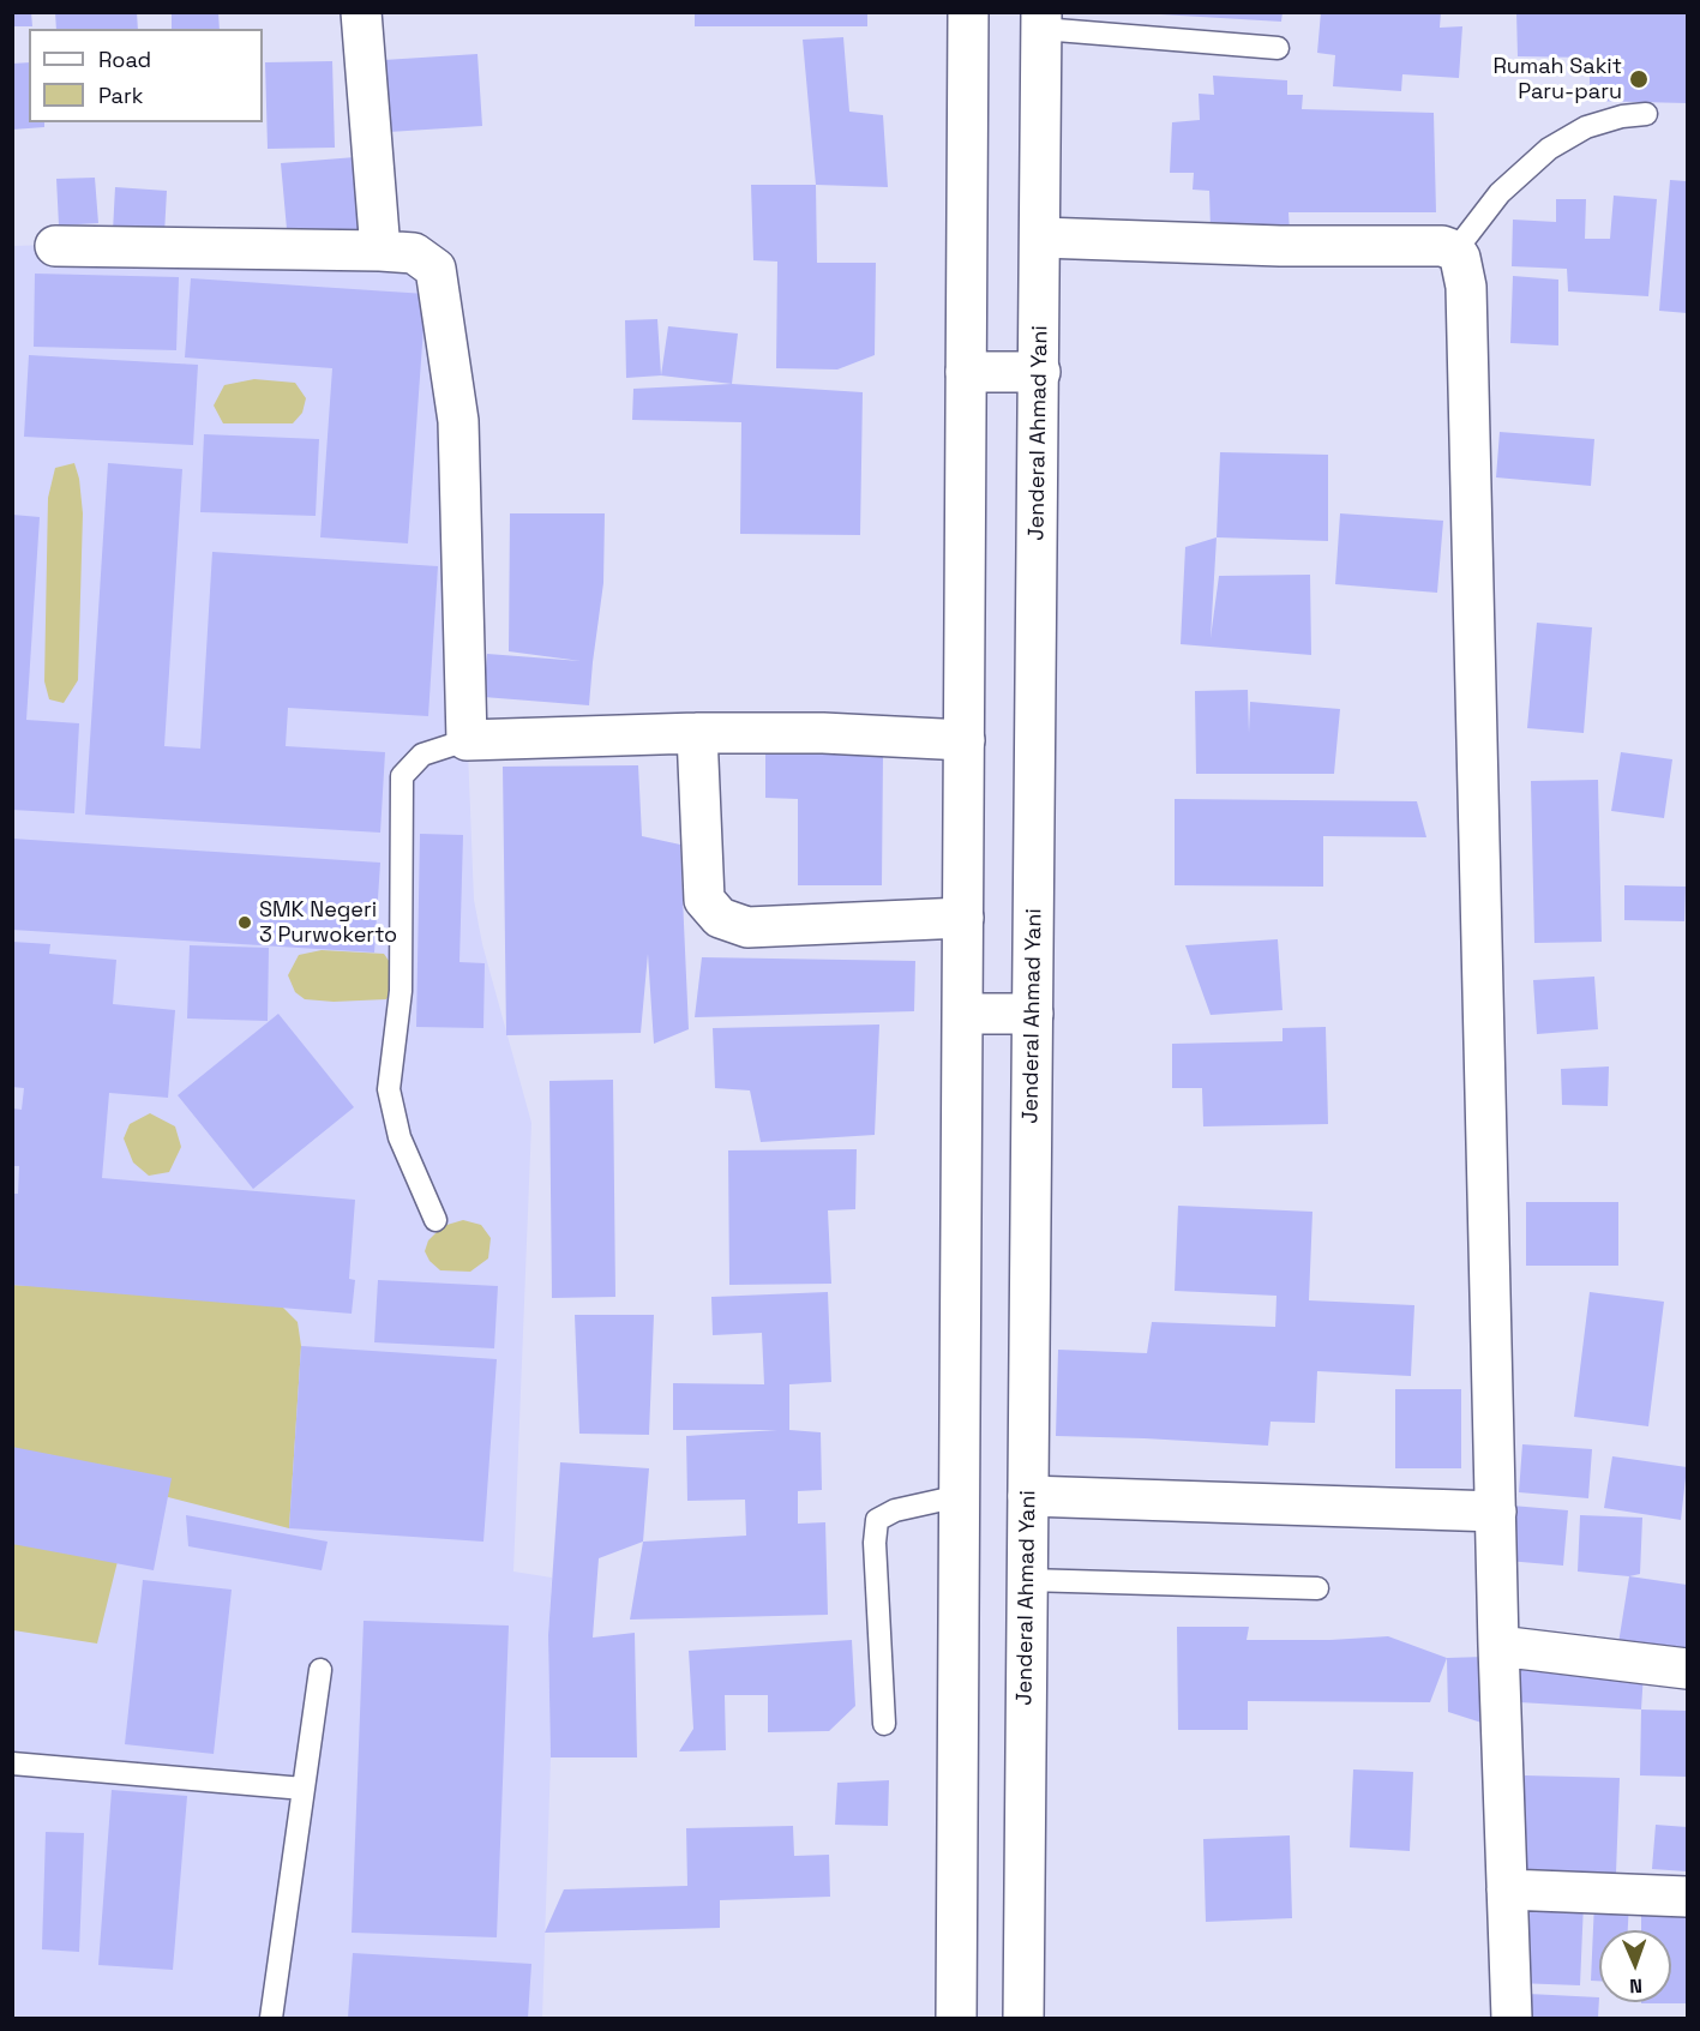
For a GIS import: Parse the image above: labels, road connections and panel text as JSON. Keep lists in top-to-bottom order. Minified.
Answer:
{"streets":{"street":["Jenderal Ahmad Yani"]},"places":["Rumah Sakit Paru-paru","SMK Negeri 3 Purwokerto"],"legend":["Road","Park"],"north":"bottom"}
